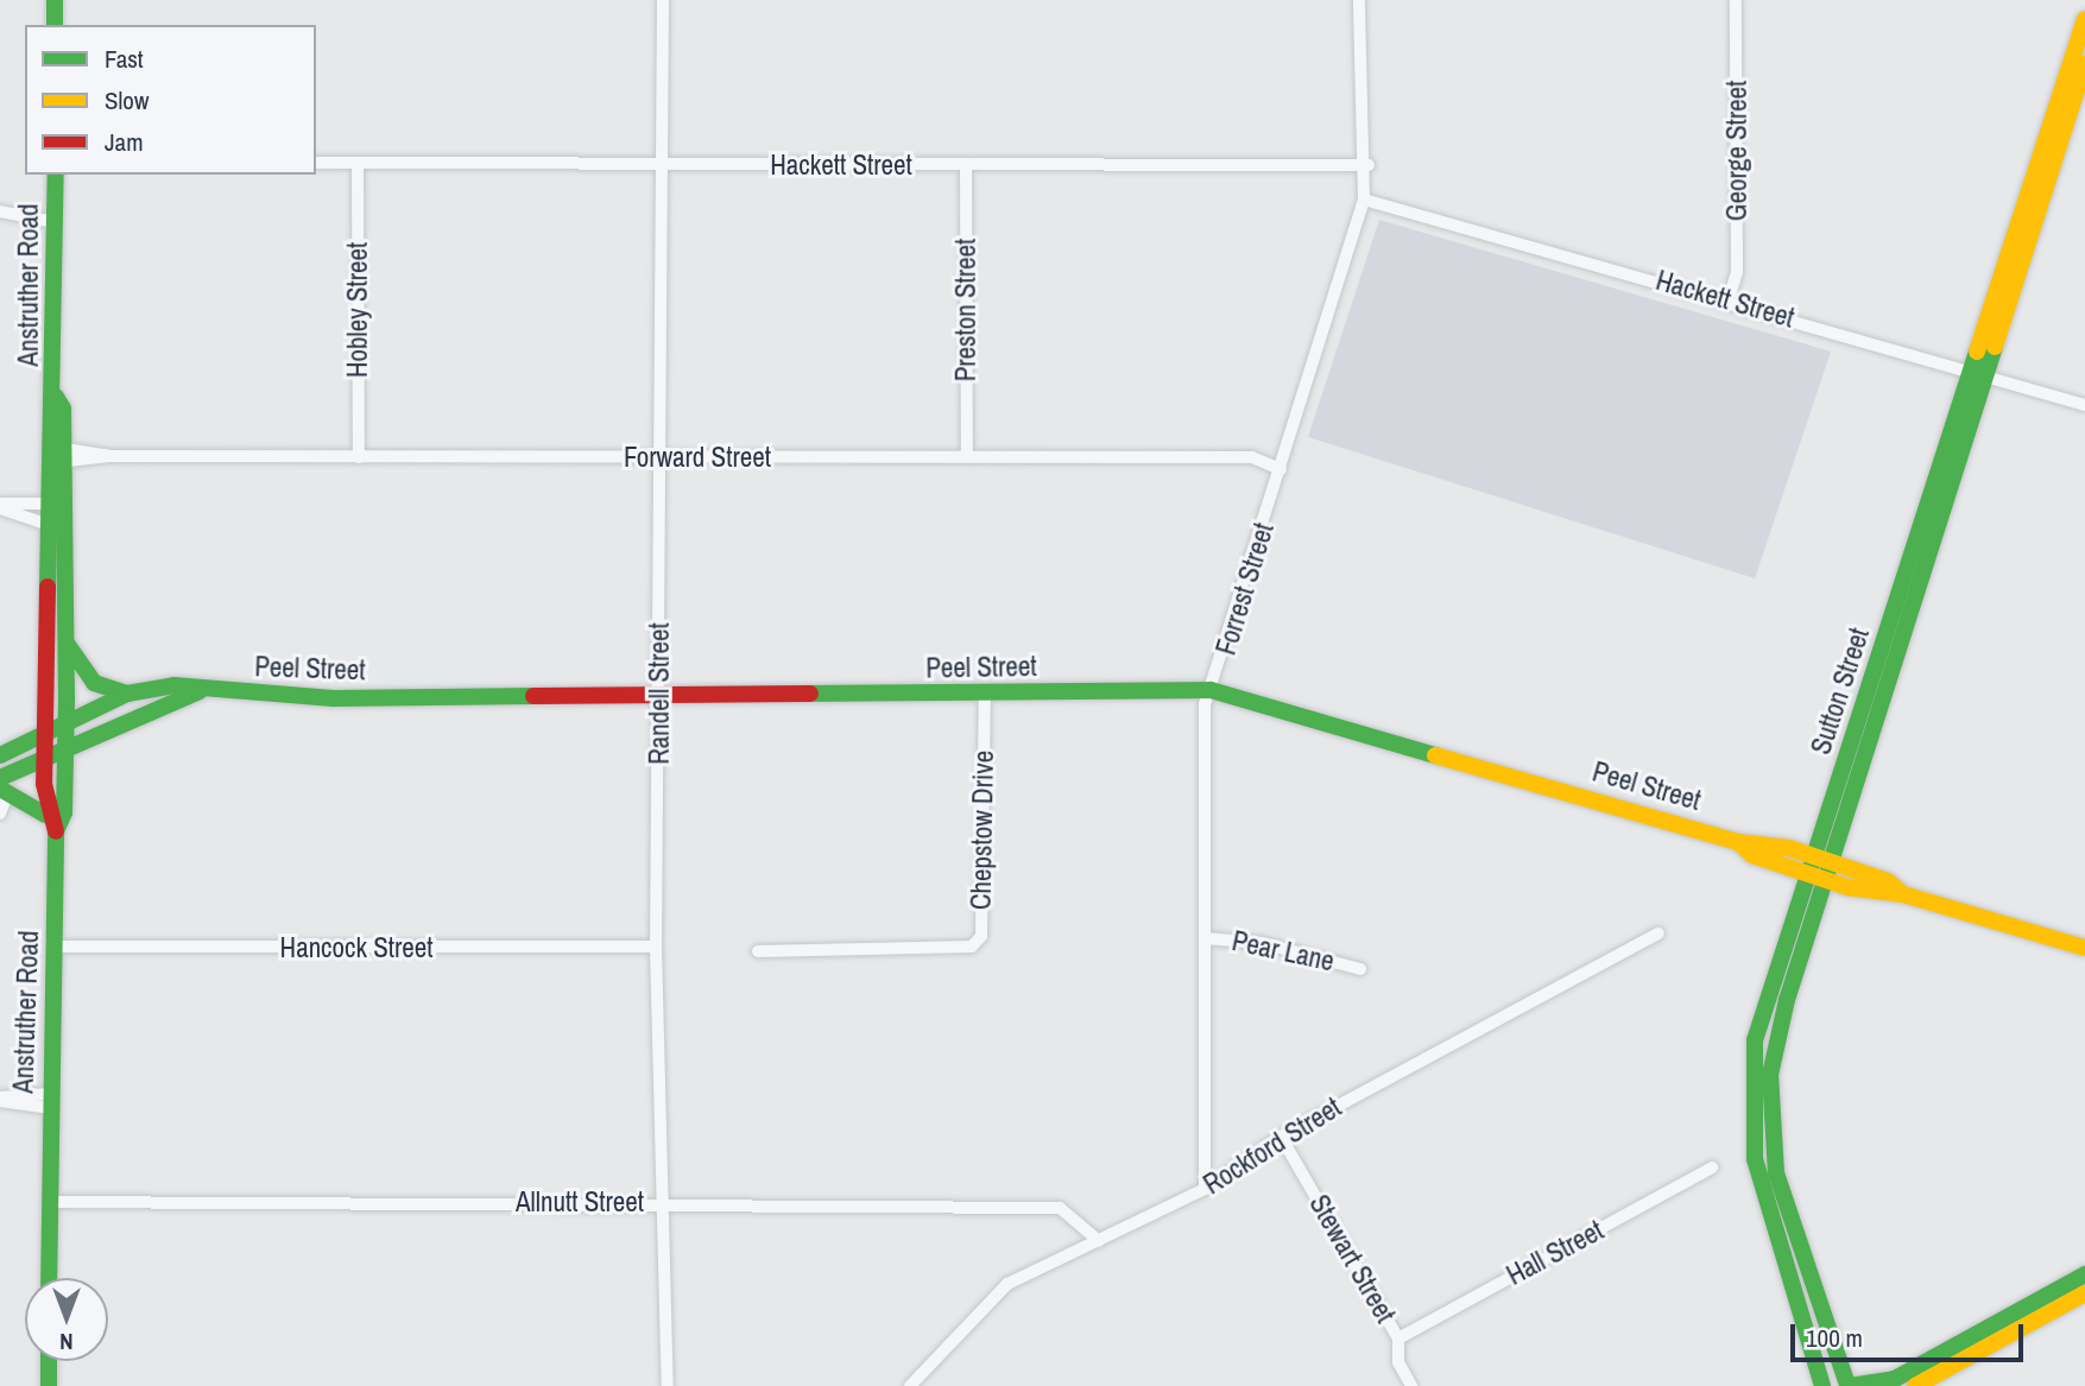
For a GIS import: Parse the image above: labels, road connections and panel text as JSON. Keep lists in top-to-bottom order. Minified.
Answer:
{"streets":{"main road":["Anstruther Road","Peel Street","Sutton Street"],"street":["George Street","Hackett Street","Hobley Street","Preston Street","Forward Street","Forrest Street","Randell Street","Chepstow Drive","Hancock Street","Pear Lane","Rockford Street","Allnutt Street","Hall Street","Stewart Street"]},"crossings":[["George Street","Hackett Street"],["Hackett Street","Hobley Street"],["Hackett Street","Preston Street"],["Hackett Street","Forrest Street"],["Hackett Street","Sutton Street"],["Hackett Street","Randell Street"],["Anstruther Road","Forward Street"],["Anstruther Road","Peel Street"],["Anstruther Road","Hancock Street"],["Anstruther Road","Allnutt Street"],["Hobley Street","Forward Street"],["Preston Street","Forward Street"],["Forward Street","Forrest Street"],["Forward Street","Randell Street"],["Forrest Street","Peel Street"],["Forrest Street","Pear Lane"],["Forrest Street","Rockford Street"],["Peel Street","Sutton Street"],["Peel Street","Randell Street"],["Peel Street","Chepstow Drive"],["Randell Street","Hancock Street"],["Randell Street","Allnutt Street"],["Rockford Street","Allnutt Street"],["Rockford Street","Stewart Street"],["Hall Street","Stewart Street"]],"legend":["Fast","Slow","Jam"],"scale_bar":"100 m","north":"bottom"}
